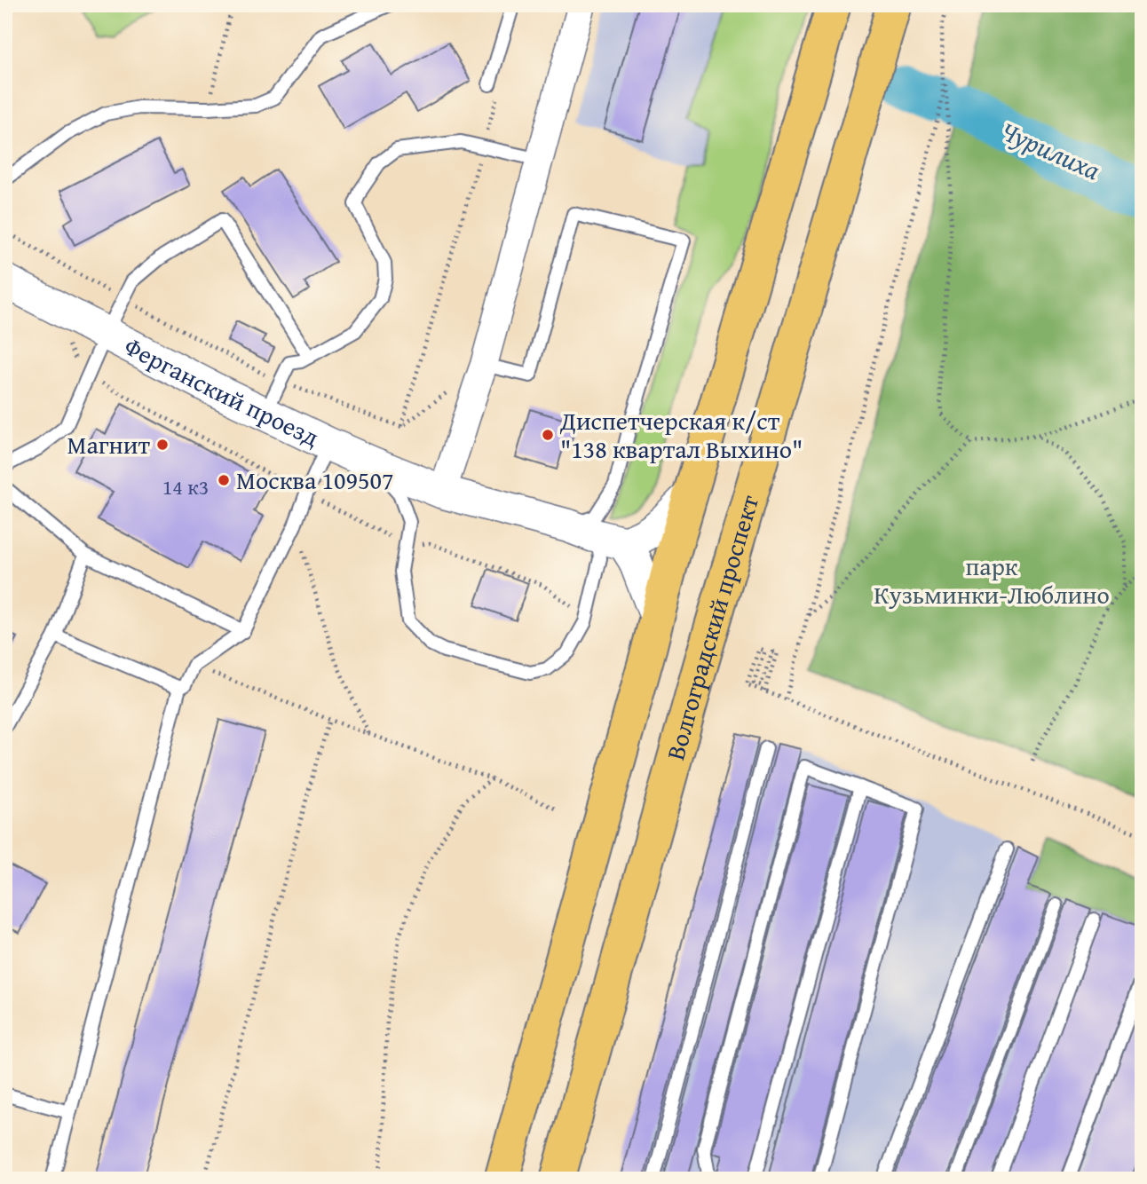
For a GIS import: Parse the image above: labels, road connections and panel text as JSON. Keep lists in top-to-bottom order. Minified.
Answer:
{"streets":{"main road":["Волгоградский проспект"],"street":["Ферганский проезд"]},"water":["Чурилиха"],"parks":["парк Кузьминки-Люблино"],"places":["Диспетчерская к/ст \"138 квартал Выхино\"","Магнит","Москва 109507"],"house_numbers":["14 к3"]}
